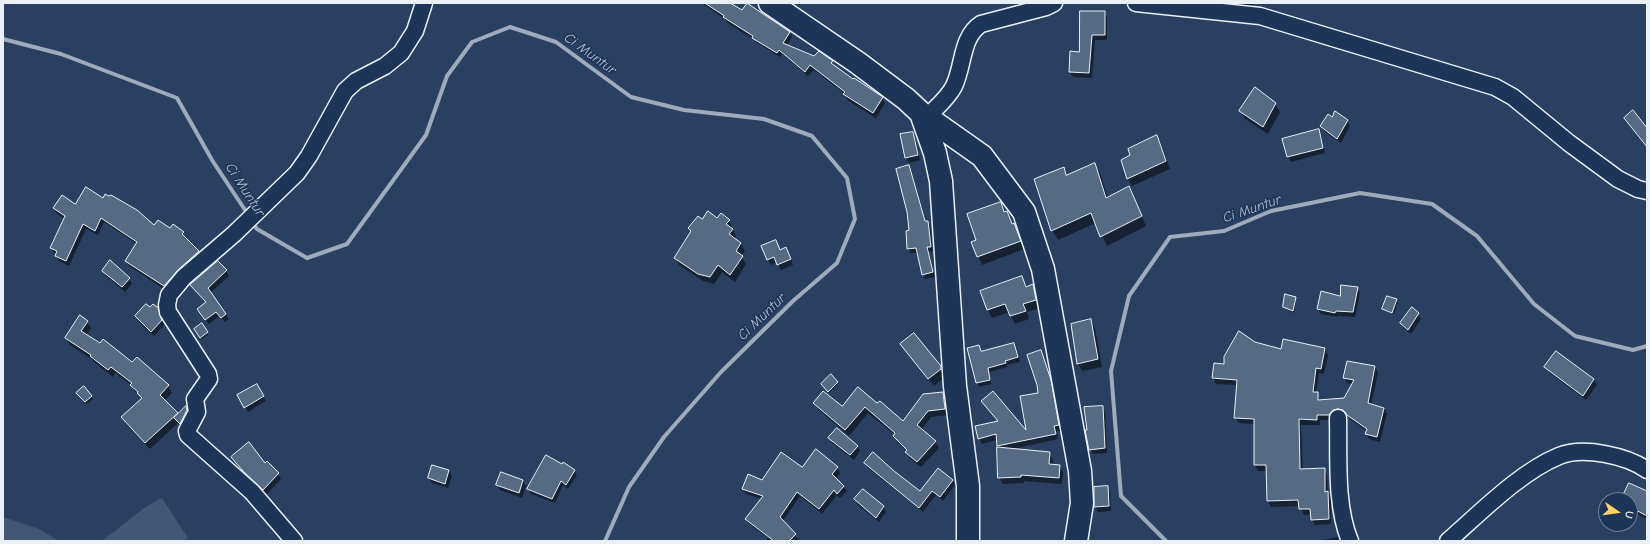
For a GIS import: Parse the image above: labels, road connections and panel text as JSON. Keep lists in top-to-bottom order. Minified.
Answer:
{"water":["Ci Muntur"],"north":"right"}
